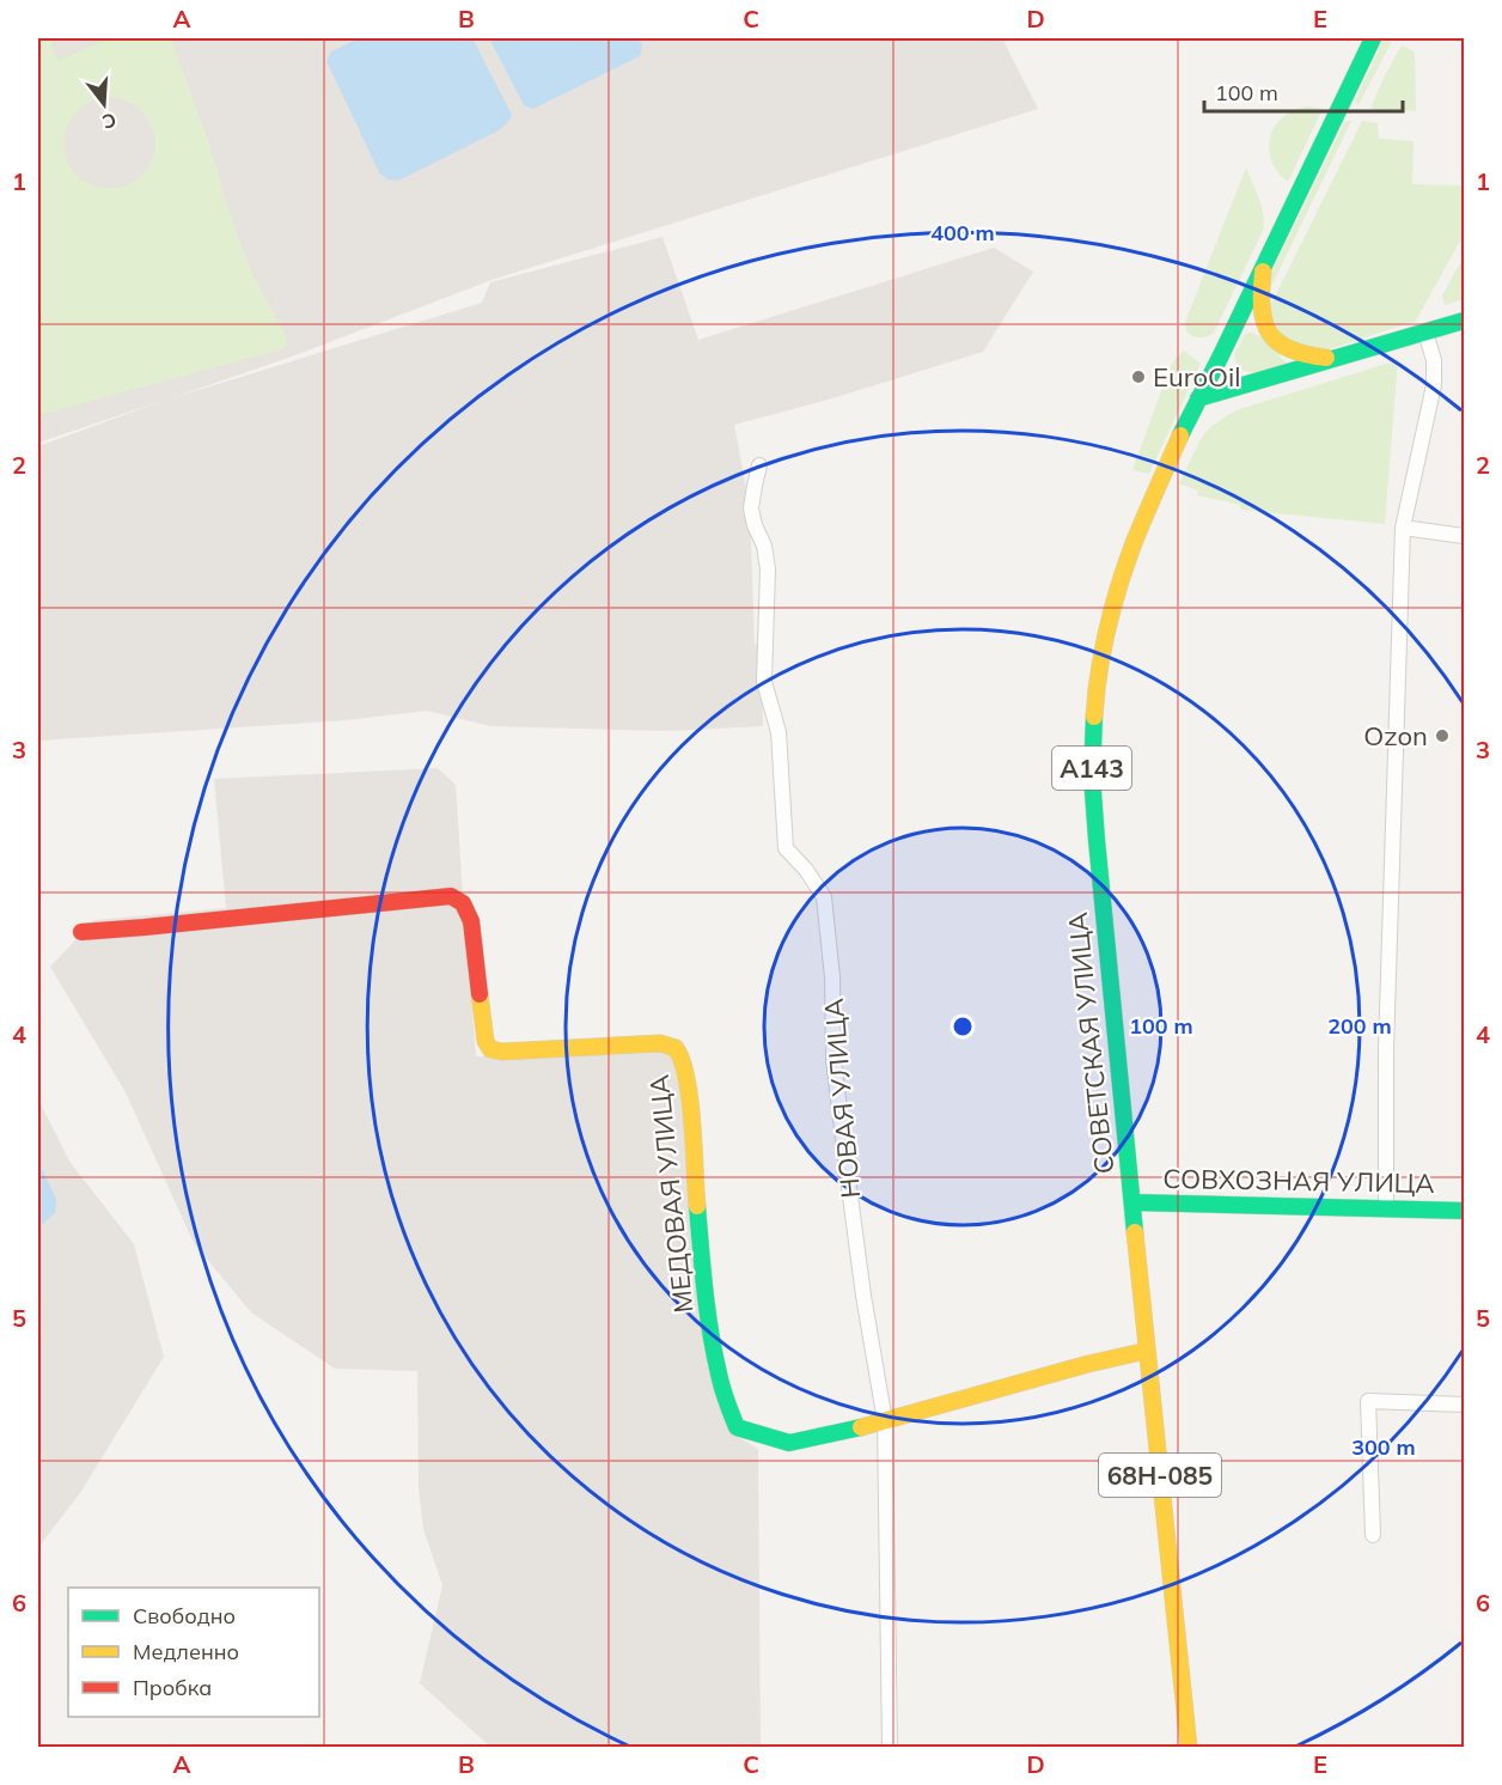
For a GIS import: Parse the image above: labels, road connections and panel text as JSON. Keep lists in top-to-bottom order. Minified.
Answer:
{"streets":{"street":["А143","СОВЕТСКАЯ УЛИЦА","НОВАЯ УЛИЦА","СОВХОЗНАЯ УЛИЦА","МЕДОВАЯ УЛИЦА","68Н-085"]},"crossings":[["А143","СОВЕТСКАЯ УЛИЦА"],["СОВЕТСКАЯ УЛИЦА","СОВХОЗНАЯ УЛИЦА"],["НОВАЯ УЛИЦА","МЕДОВАЯ УЛИЦА"]],"places":["EuroOil","Ozon"],"legend":["Свободно","Медленно","Пробка"],"scale_bar":"100 m","north":"bottom","grid":{"columns":["A","B","C","D","E"],"rows":["1","2","3","4","5","6"]},"rings":["400 m","100 m","200 m","300 m"]}
